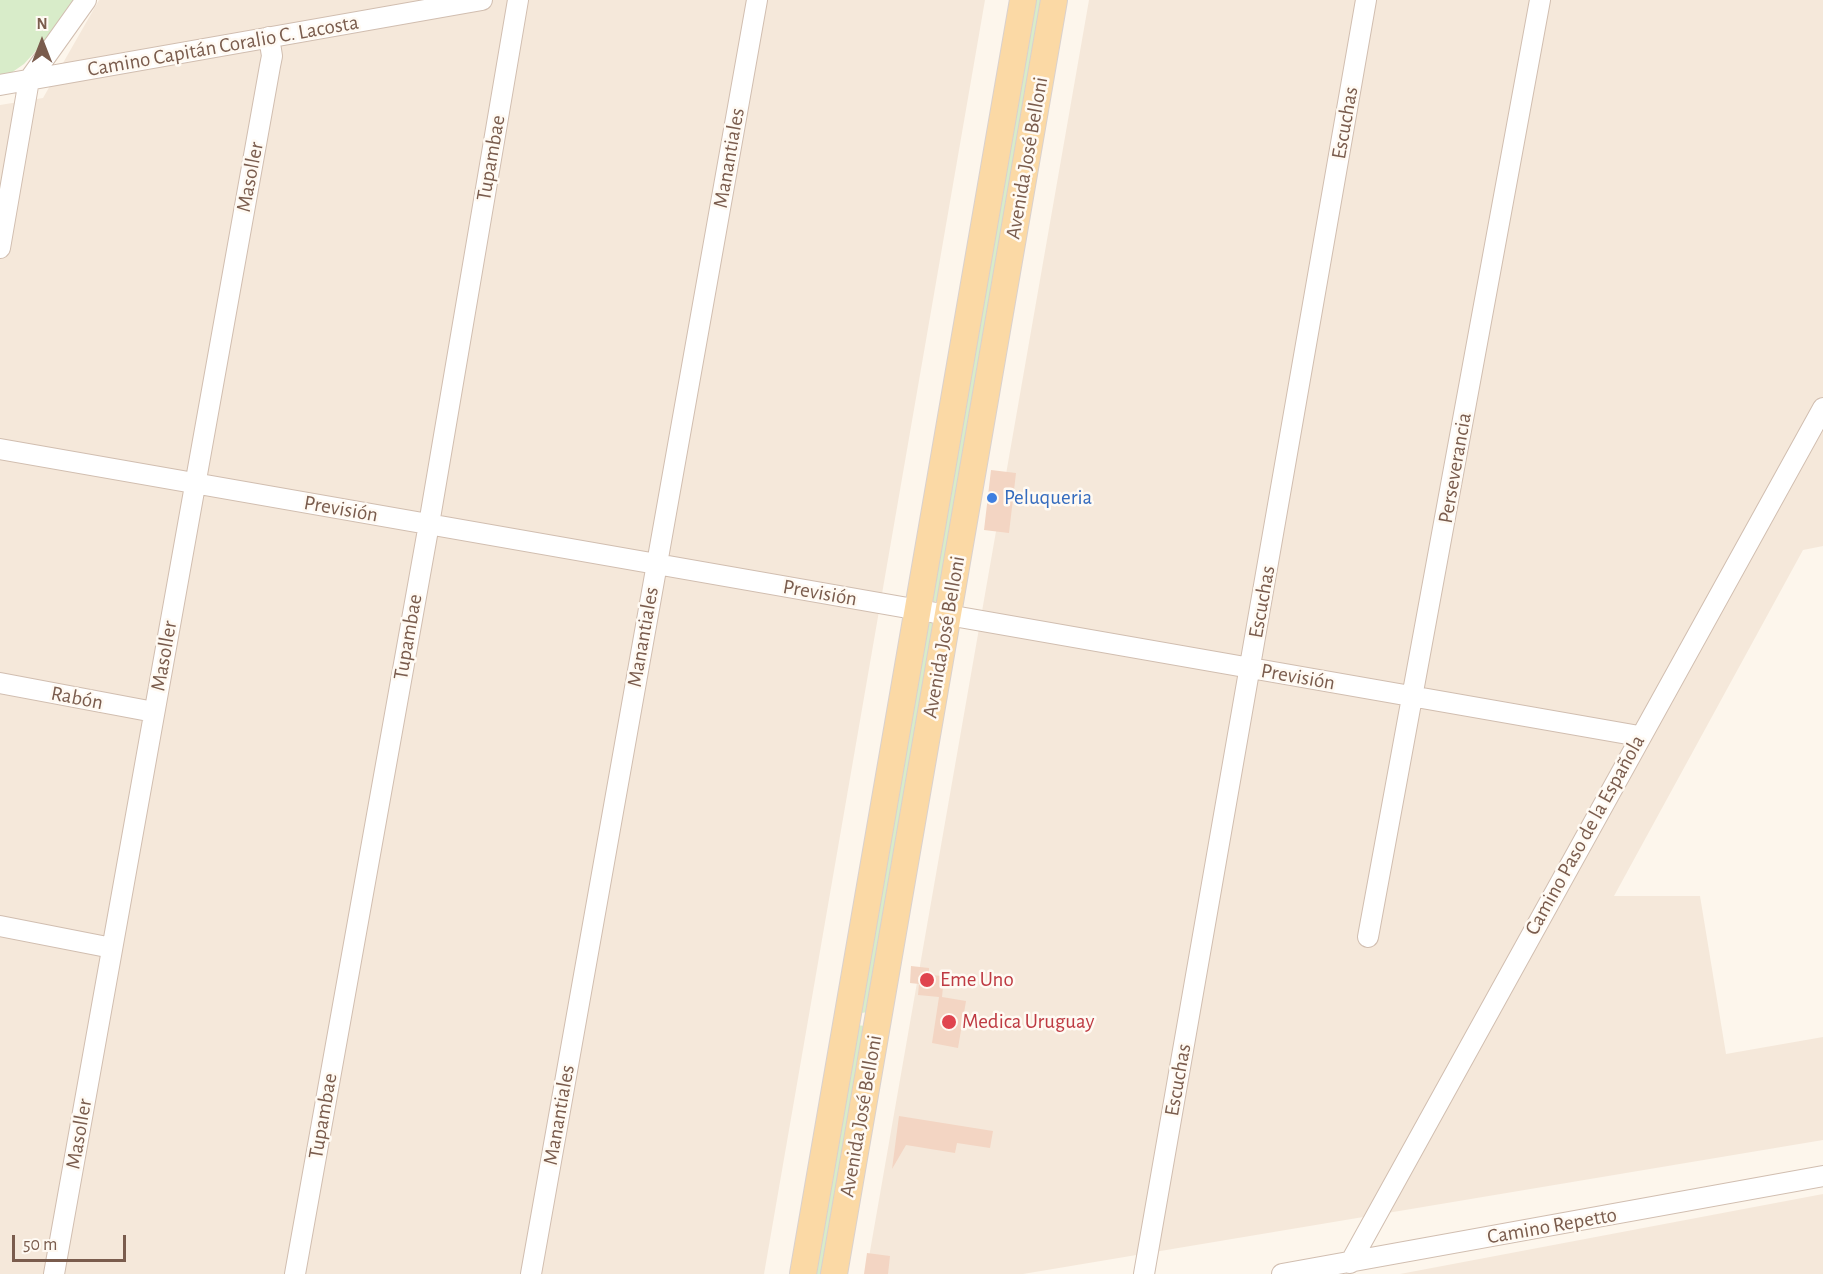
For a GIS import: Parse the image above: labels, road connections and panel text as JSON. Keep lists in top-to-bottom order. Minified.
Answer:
{"streets":{"main road":["Avenida José Belloni"],"street":["Camino Capitán Coralio C. Lacosta","Escuchas","Tupambae","Manantiales","Masoller","Perseverancia","Previsión","Rabón","Camino Paso de la Española","Camino Repetto"]},"crossings":[["Camino Capitán Coralio C. Lacosta","Masoller"],["Escuchas","Previsión"],["Tupambae","Previsión"],["Manantiales","Previsión"],["Avenida José Belloni","Previsión"],["Masoller","Previsión"],["Masoller","Rabón"],["Perseverancia","Previsión"],["Previsión","Camino Paso de la Española"],["Camino Paso de la Española","Camino Repetto"]],"places":["Peluqueria","Eme Uno","Medica Uruguay"],"scale_bar":"50 m","north":"top"}
